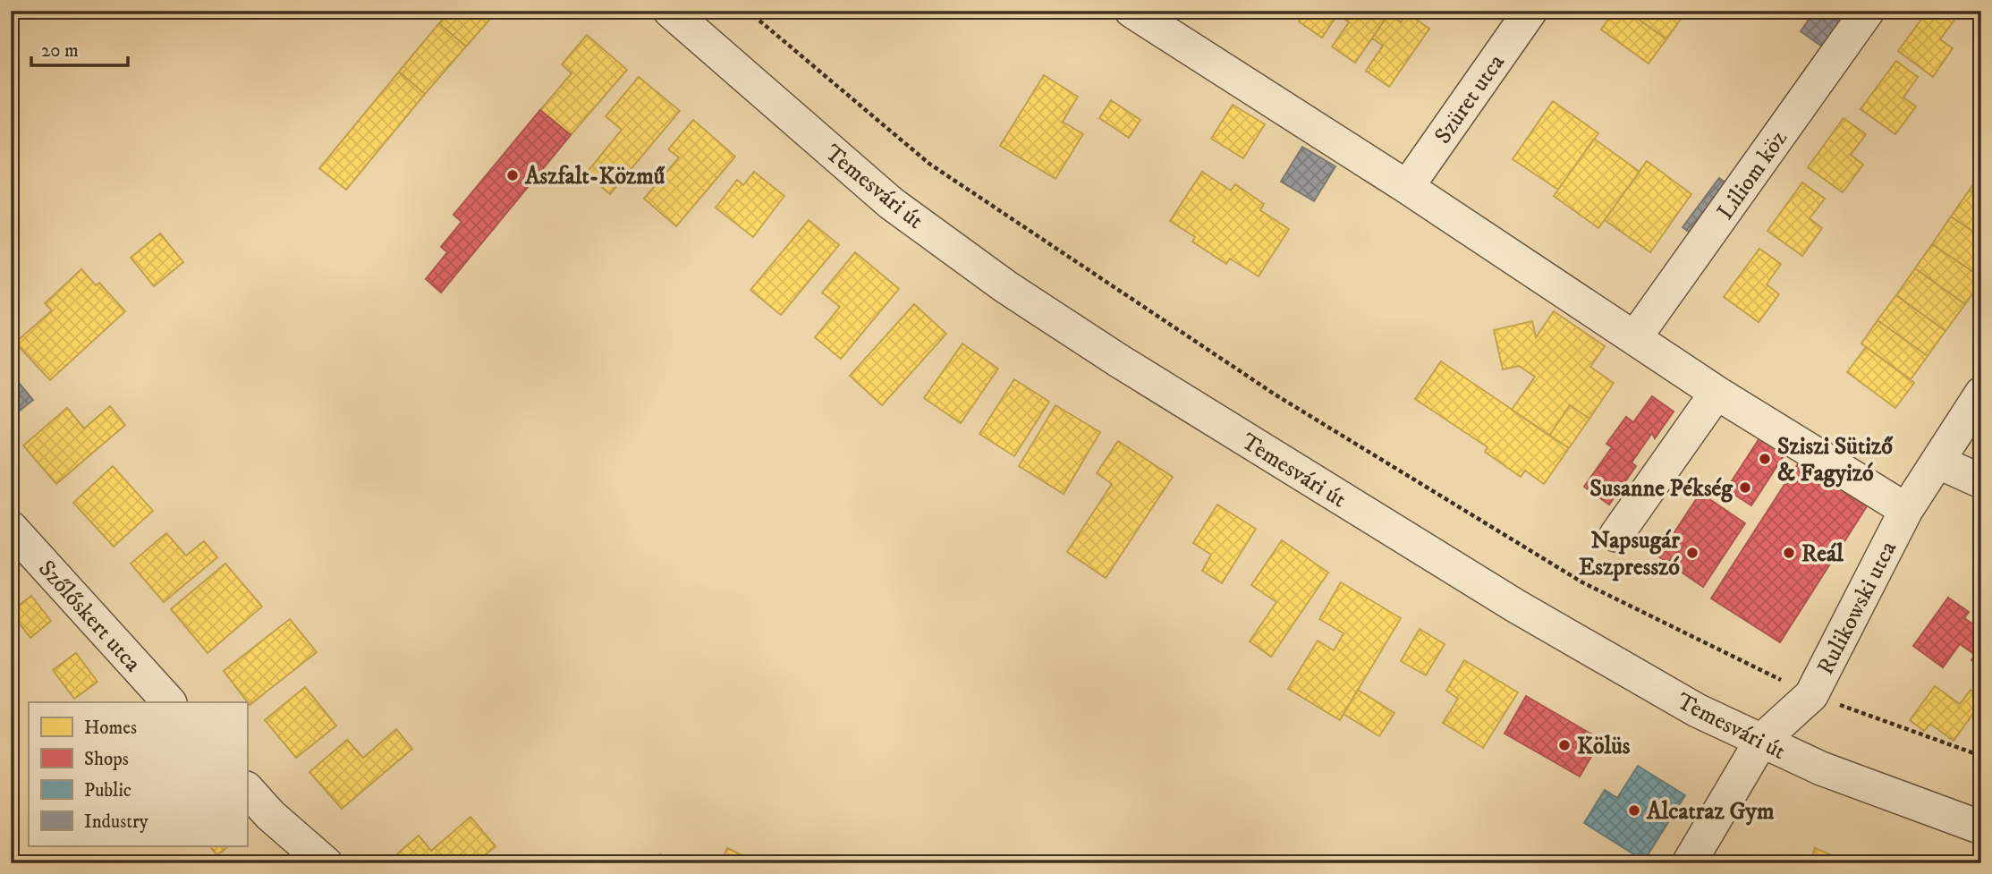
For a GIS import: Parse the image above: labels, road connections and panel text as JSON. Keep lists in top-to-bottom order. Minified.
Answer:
{"streets":{"street":["Szüret utca","Liliom köz","Temesvári út","Rulikowski utca","Szőlőskert utca"]},"crossings":[["Temesvári út","Rulikowski utca"]],"places":["Aszfalt-Közmű","Sziszi Sütiző & Fagyizó","Susanne Pékség","Napsugár Eszpresszó","Reál","Kölüs","Alcatraz Gym"],"legend":["Homes","Shops","Public","Industry"],"scale_bar":"20 m"}
